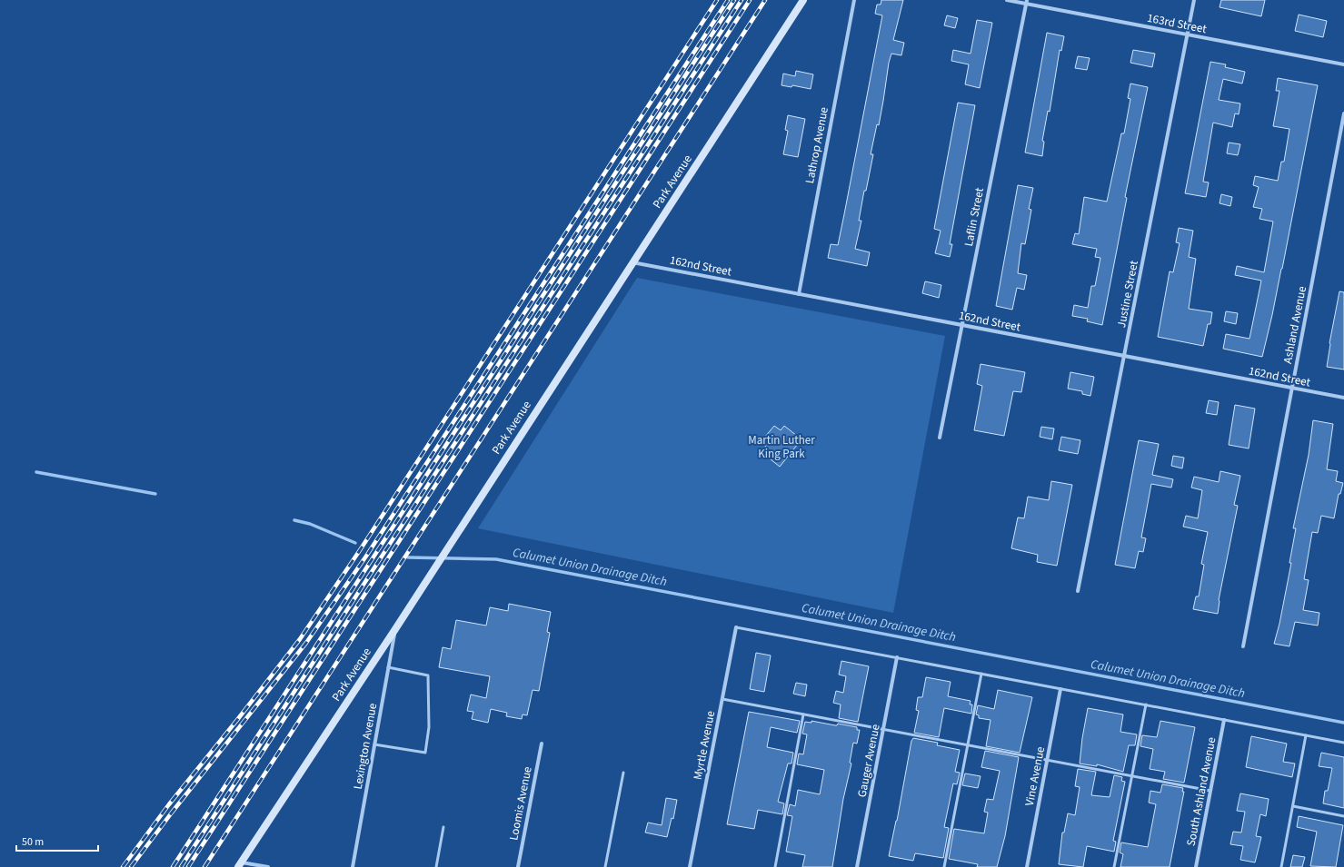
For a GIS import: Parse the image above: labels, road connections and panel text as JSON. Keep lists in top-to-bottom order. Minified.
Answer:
{"streets":{"street":["163rd Street","Lathrop Avenue","Park Avenue","Laflin Street","162nd Street","Justine Street","Ashland Avenue","Myrtle Avenue","Lexington Avenue","Gauger Avenue","Vine Avenue","South Ashland Avenue","Loomis Avenue"]},"crossings":[["163rd Street","Laflin Street"],["163rd Street","Justine Street"],["Lathrop Avenue","162nd Street"],["Park Avenue","162nd Street"],["Park Avenue","Lexington Avenue"],["Laflin Street","162nd Street"],["162nd Street","Justine Street"],["162nd Street","Ashland Avenue"]],"water":["Calumet Union Drainage Ditch"],"parks":["Martin Luther King Park"],"scale_bar":"50 m"}
